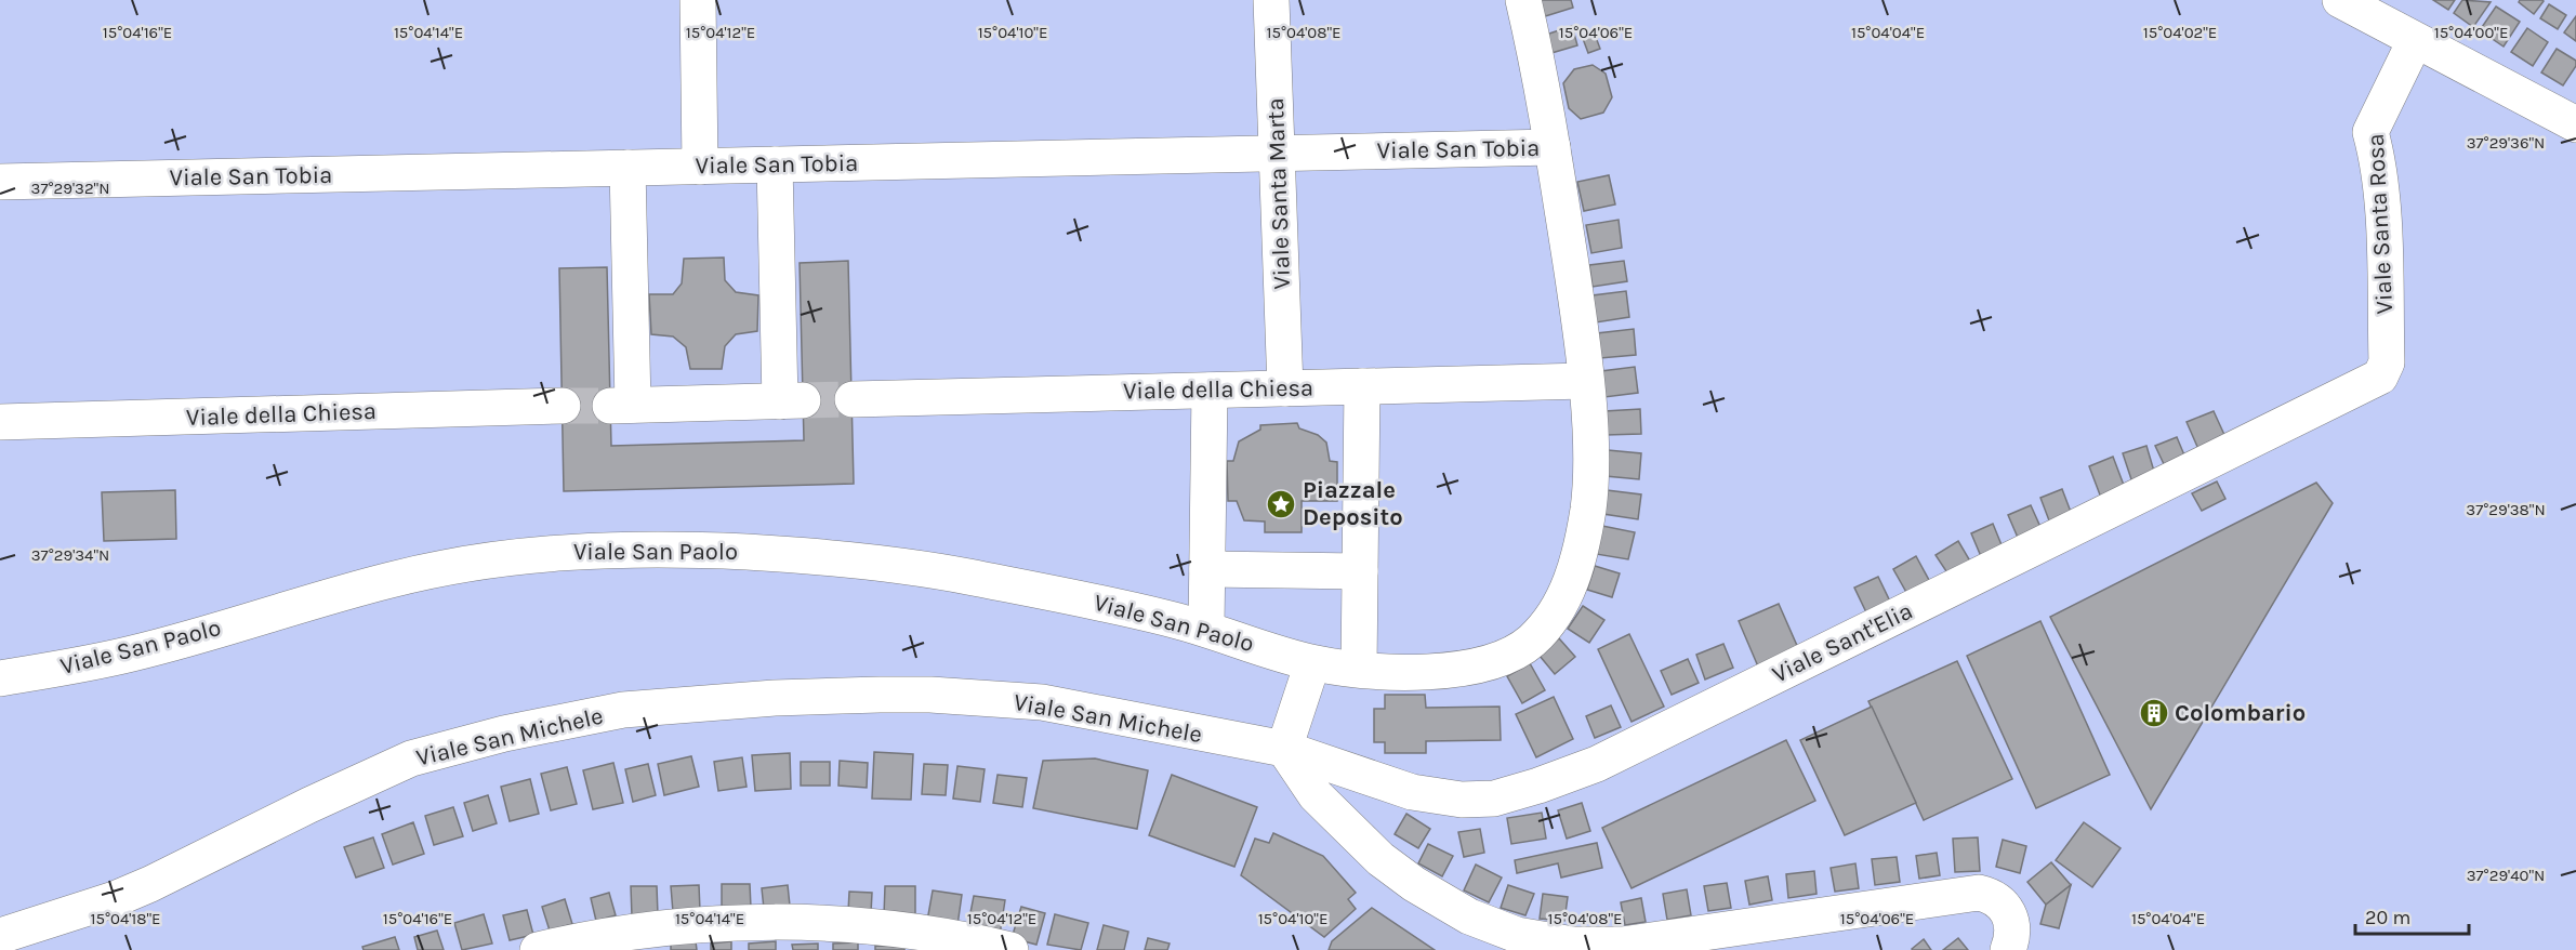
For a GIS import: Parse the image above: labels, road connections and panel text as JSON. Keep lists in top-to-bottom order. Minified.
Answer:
{"streets":{"street":["Viale San Tobia","Viale Santa Marta","Viale Santa Rosa","Viale della Chiesa","Viale San Paolo","Viale Sant'Elia","Viale San Michele"]},"crossings":[["Viale San Tobia","Viale Santa Marta"],["Viale San Tobia","Viale San Paolo"],["Viale Santa Marta","Viale della Chiesa"],["Viale Santa Rosa","Viale Sant'Elia"],["Viale della Chiesa","Viale San Paolo"],["Viale Sant'Elia","Viale San Michele"]],"places":{"place":["Piazzale Deposito"],"building":["Colombario"]},"scale_bar":"20 m","coordinates":["15°04'16\"E","15°04'14\"E","15°04'12\"E","15°04'10\"E","15°04'08\"E","15°04'06\"E","15°04'04\"E","15°04'02\"E","15°04'00\"E","37°29'36\"N","37°29'32\"N","37°29'38\"N","37°29'34\"N","37°29'40\"N","15°04'18\"E"]}
